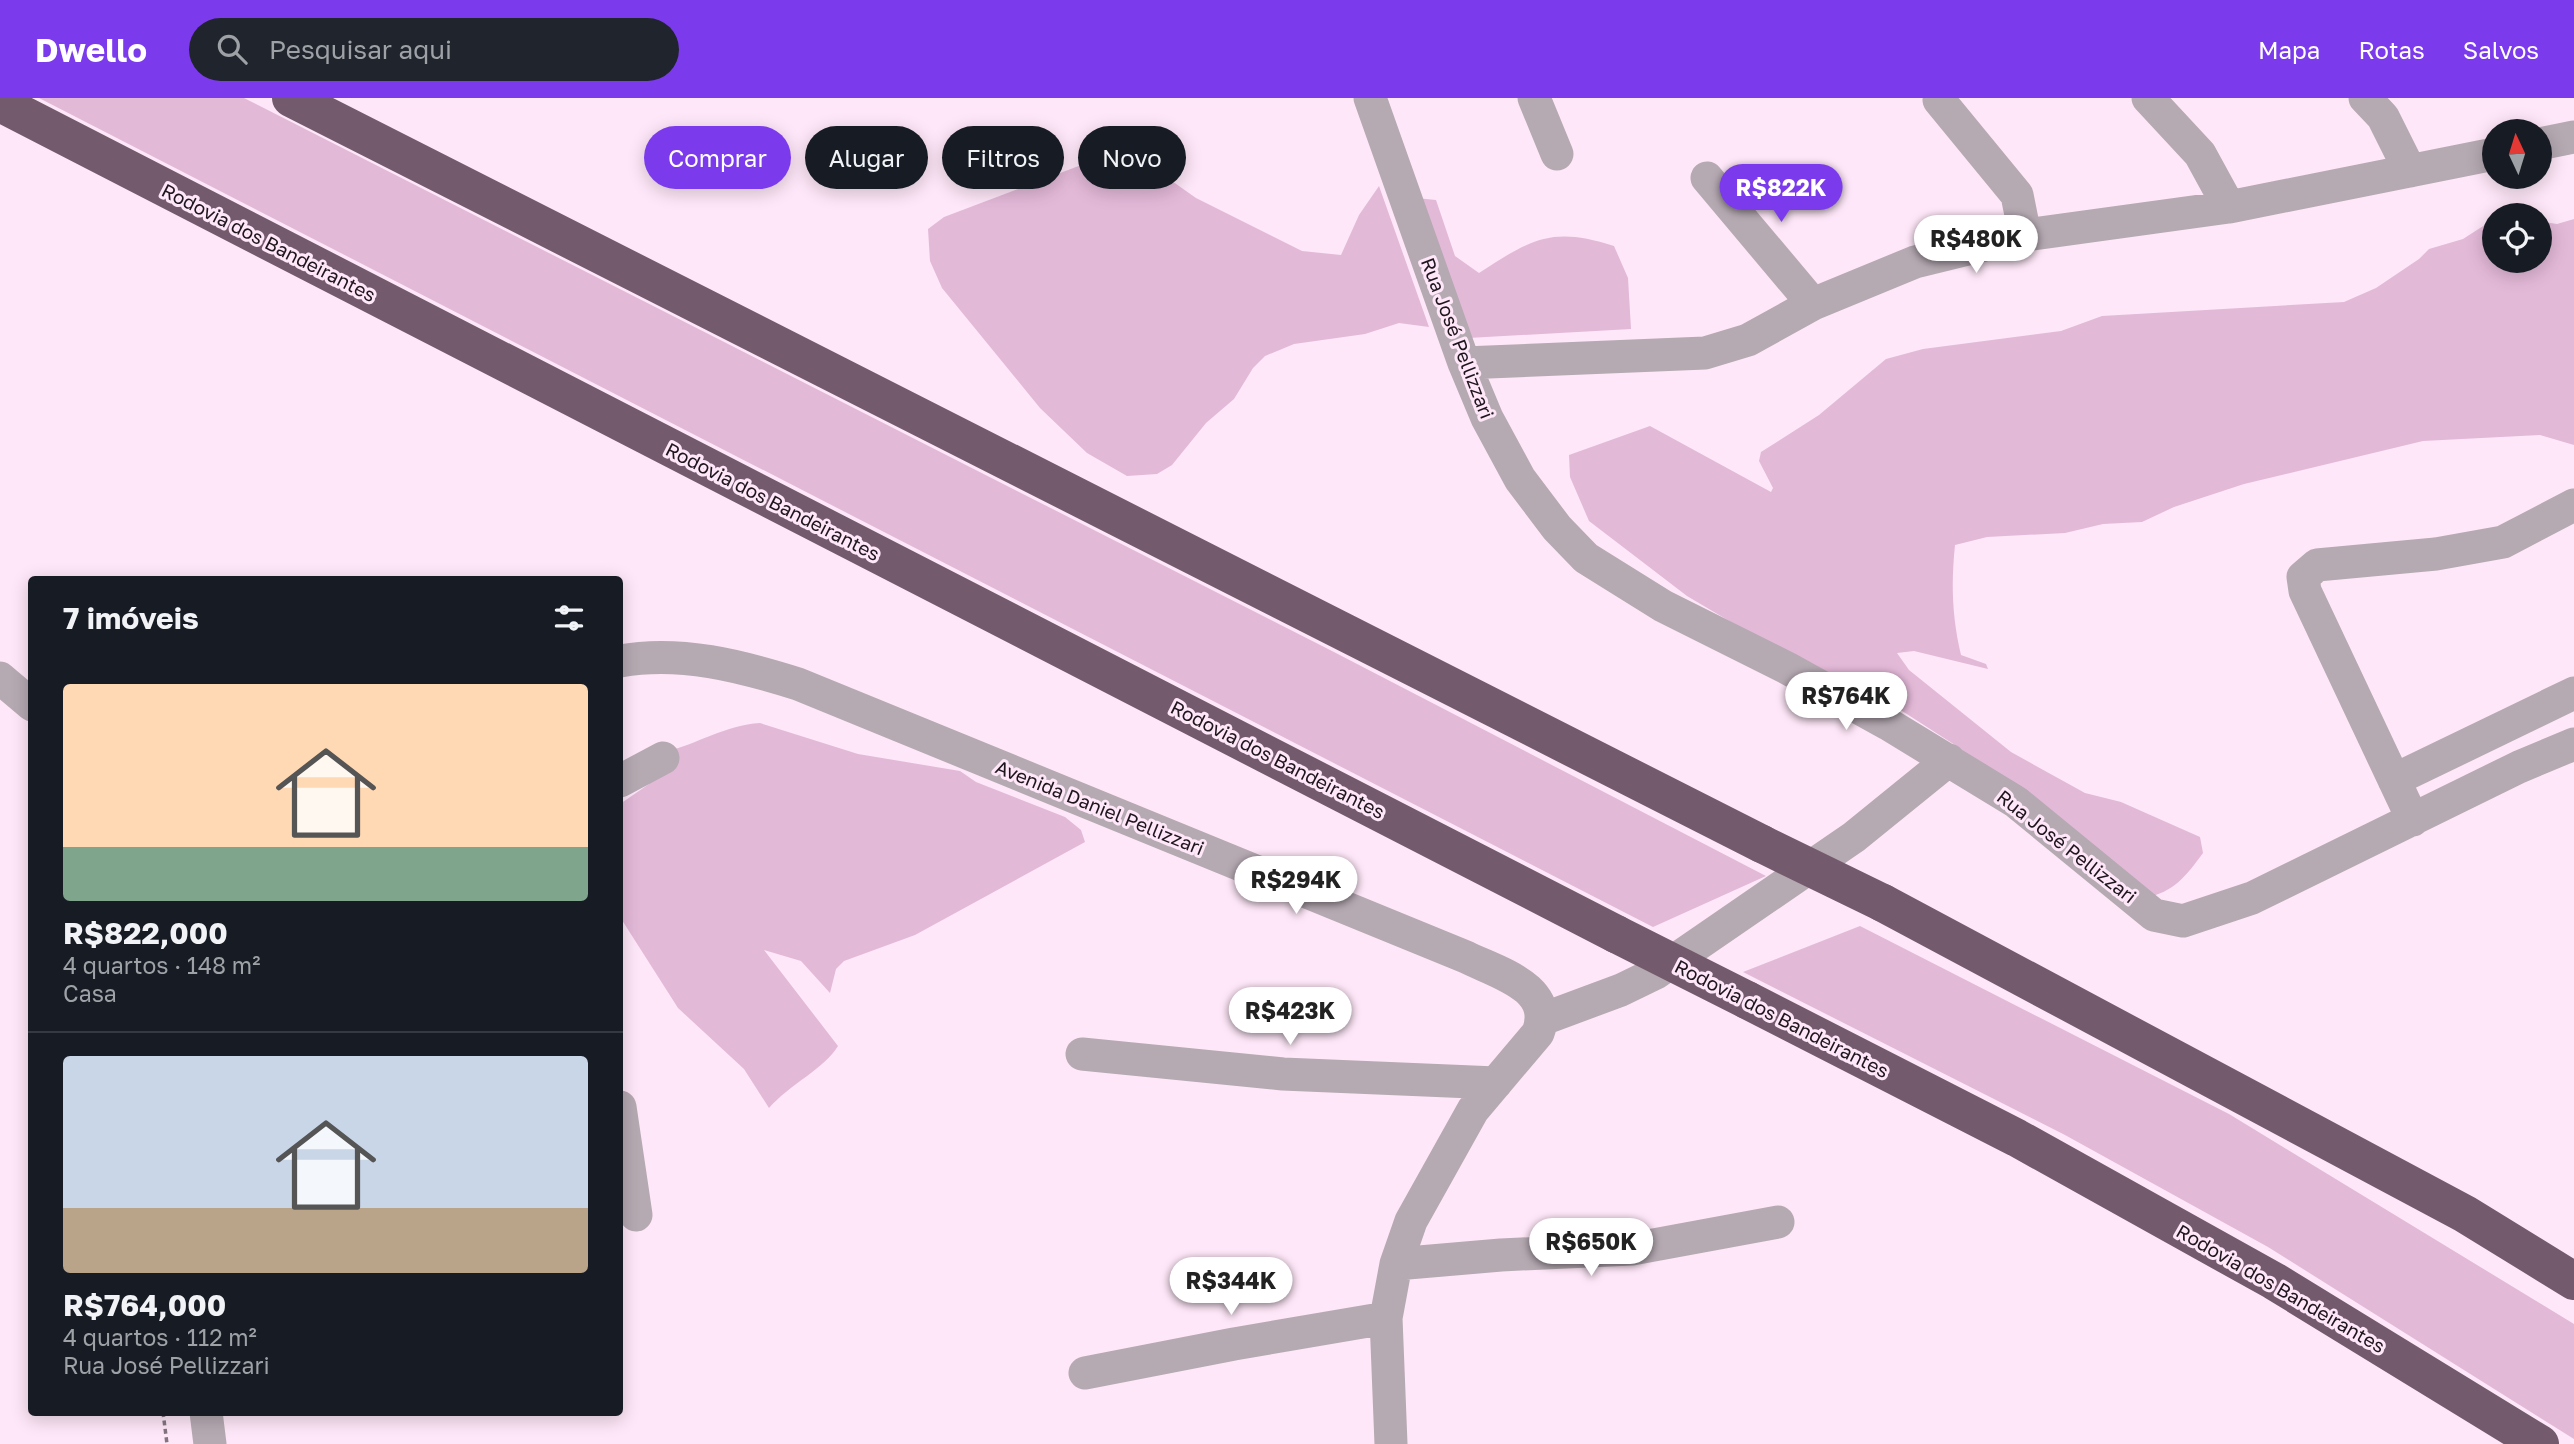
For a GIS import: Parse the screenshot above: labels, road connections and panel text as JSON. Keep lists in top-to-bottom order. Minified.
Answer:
{"streets":{"highway":["Rodovia dos Bandeirantes"],"street":["Rua José Pellizzari","Avenida Daniel Pellizzari"]},"north":"top","page":{"header":"Dwello","search":"Pesquisar aqui","nav":["Mapa","Rotas","Salvos"],"chip":["Comprar","Alugar","Filtros","Novo"],"price":["R$822K","R$480K","R$764K","R$294K","R$423K","R$650K","R$344K"],"heading":"7 imóveis","list":[{"name":"R$822,000","note":"4 quartos · 148 m² · Casa"},{"name":"R$764,000","note":"4 quartos · 112 m² · Rua José Pellizzari"}]}}
